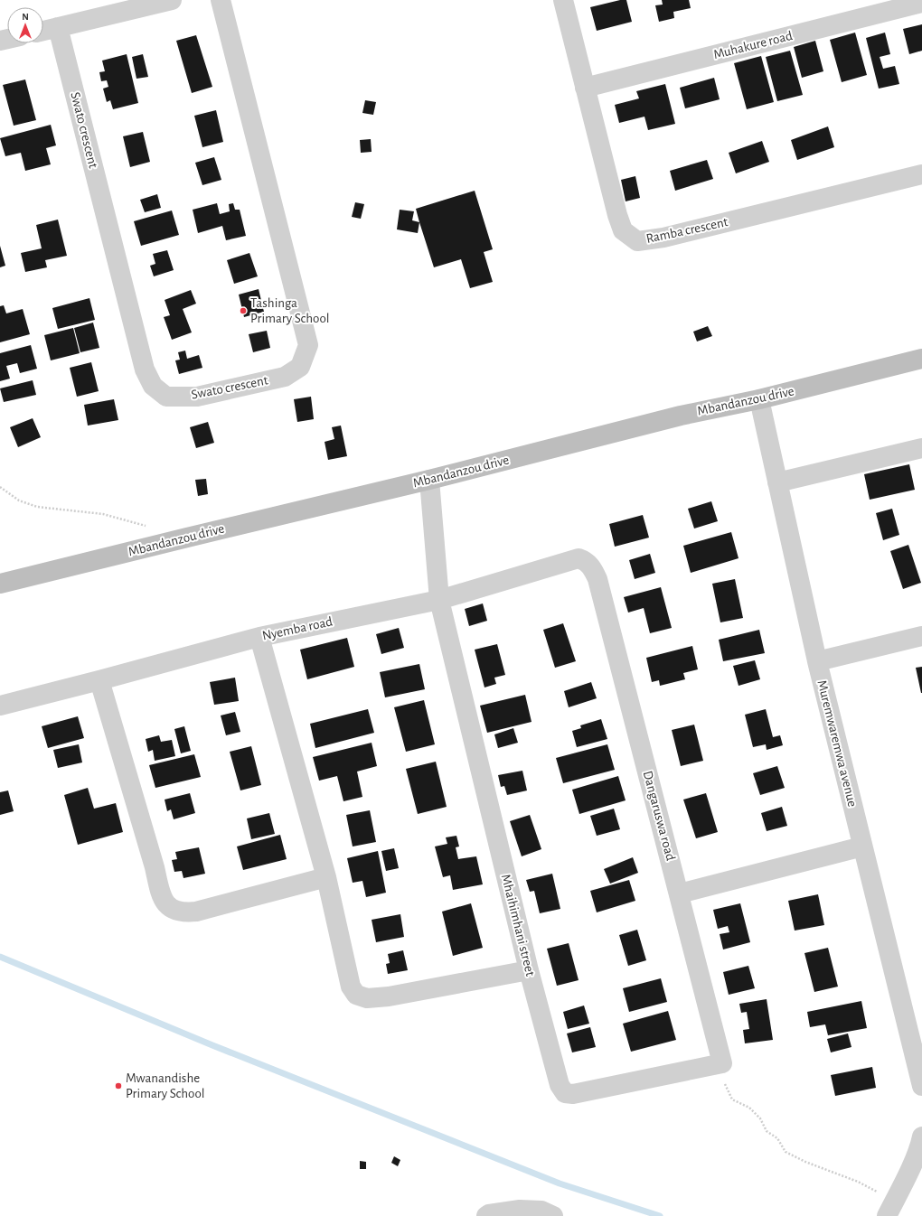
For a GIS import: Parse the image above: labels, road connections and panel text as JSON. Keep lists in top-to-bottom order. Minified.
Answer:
{"streets":{"street":["Muhakure road","Swato crescent","Ramba crescent","Mbandanzou drive","Nyemba road","Muremwaremwa avenue","Dangaruswa road","Mhaihimhani street"]},"crossings":[["Muhakure road","Ramba crescent"],["Mbandanzou drive","Muremwaremwa avenue"],["Mbandanzou drive","Mhaihimhani street"],["Nyemba road","Dangaruswa road"],["Nyemba road","Mhaihimhani street"],["Dangaruswa road","Mhaihimhani street"]],"places":["Tashinga Primary School","Mwanandishe Primary School"],"north":"top"}
